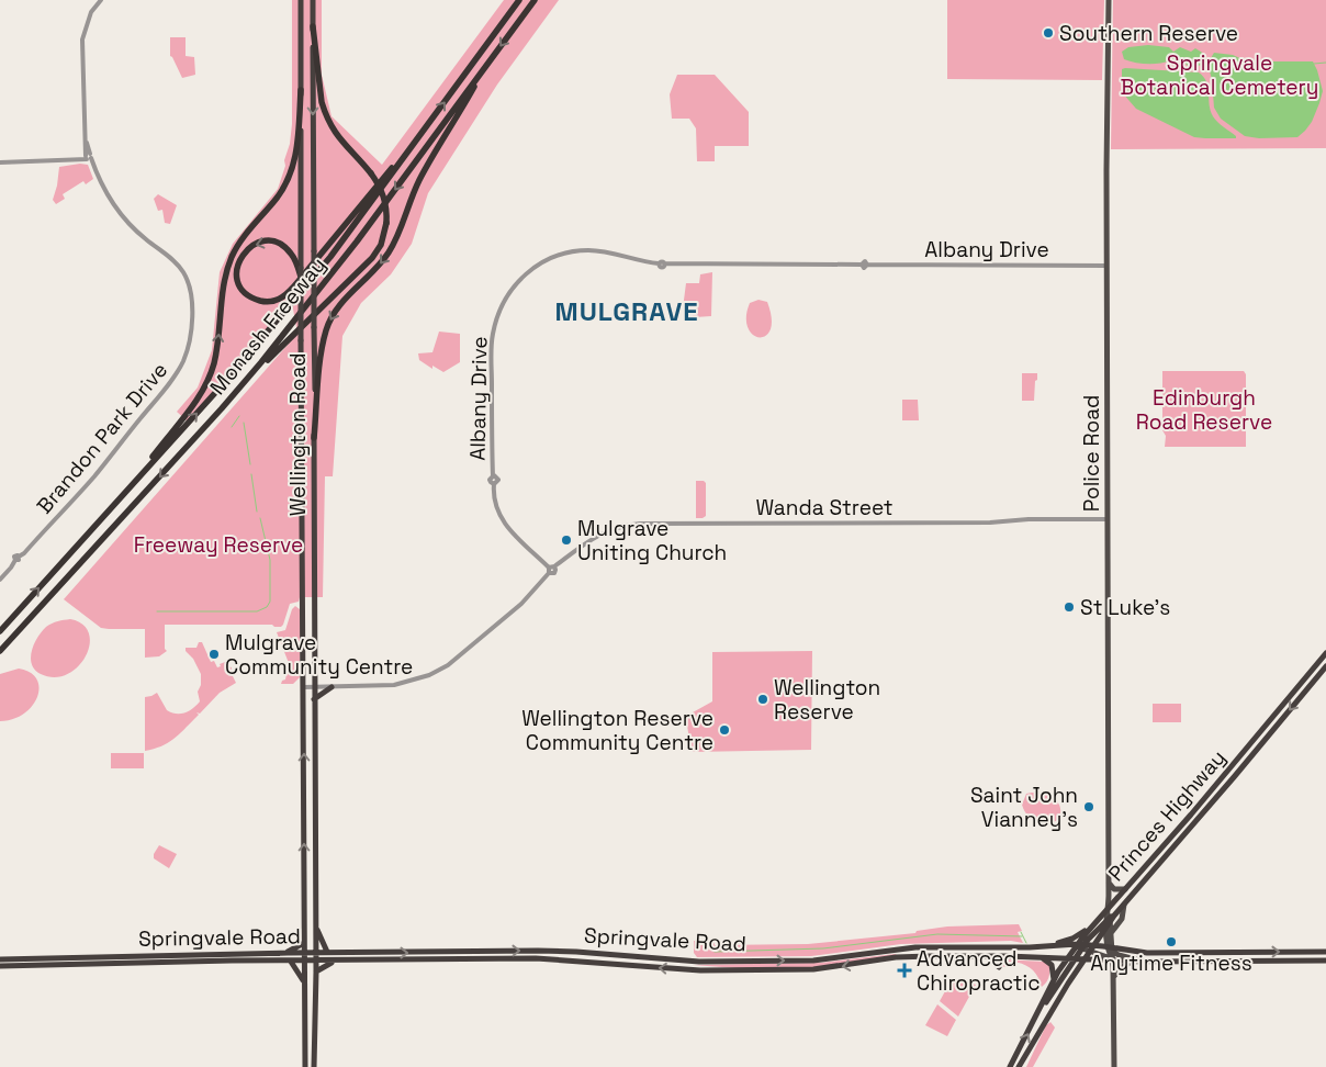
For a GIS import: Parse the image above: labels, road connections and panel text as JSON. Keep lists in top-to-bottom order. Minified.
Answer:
{"streets":{"highway":["Monash Freeway","Wellington Road","Princes Highway","Springvale Road"],"main road":["Police Road"],"street":["Albany Drive","Brandon Park Drive","Wanda Street"]},"crossings":[["Albany Drive","Police Road"],["Albany Drive","Wanda Street"],["Wellington Road","Springvale Road"],["Police Road","Wanda Street"],["Police Road","Princes Highway"],["Princes Highway","Springvale Road"]],"districts":["MULGRAVE"],"parks":["Springvale Botanical Cemetery","Edinburgh Road Reserve","Freeway Reserve"],"places":{"other":["Southern Reserve","Mulgrave Uniting Church","St Luke's","Mulgrave Community Centre","Wellington Reserve","Wellington Reserve Community Centre","Saint John Vianney's","Anytime Fitness"],"health":["Advanced Chiropractic"]}}
